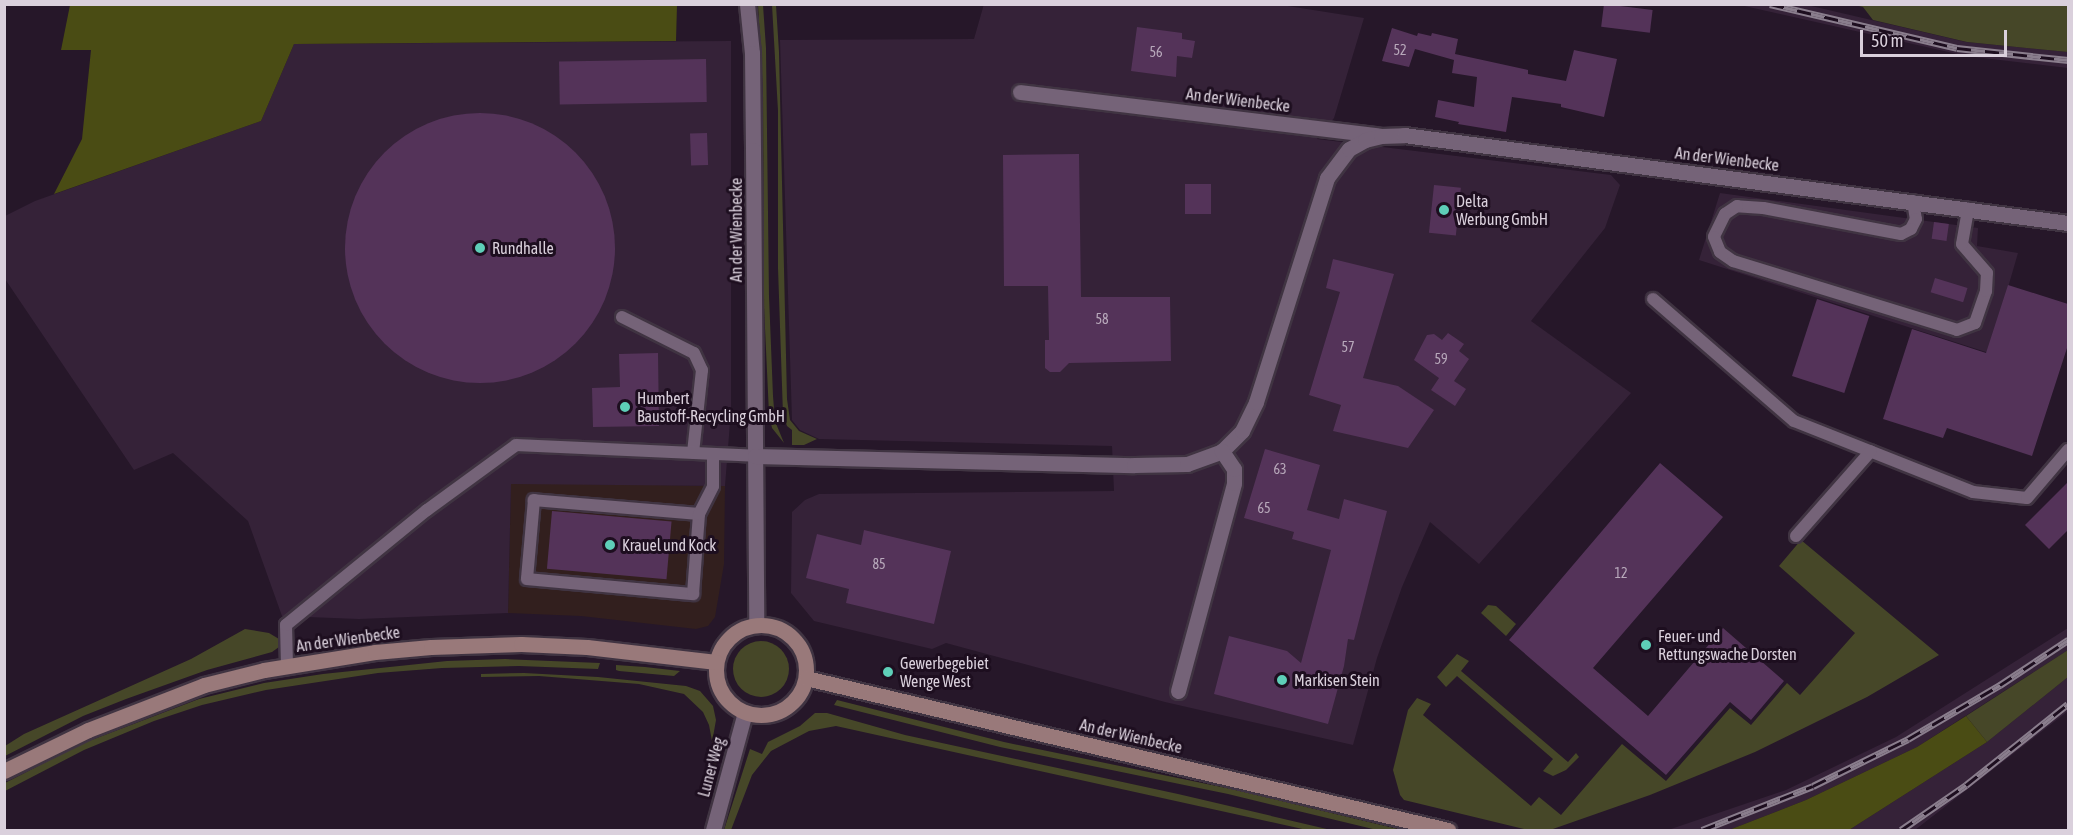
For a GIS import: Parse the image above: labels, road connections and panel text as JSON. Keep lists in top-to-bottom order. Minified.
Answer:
{"streets":{"street":["An der Wienbecke","Luner Weg"]},"crossings":[["An der Wienbecke","Luner Weg"]],"places":["Delta Werbung GmbH","Rundhalle","Humbert Baustoff-Recycling GmbH","Krauel und Kock","Feuer- und Rettungswache Dorsten","Gewerbegebiet Wenge West","Markisen Stein"],"house_numbers":["52","56","58","57","59","63","65","85","12"],"scale_bar":"50 m"}
